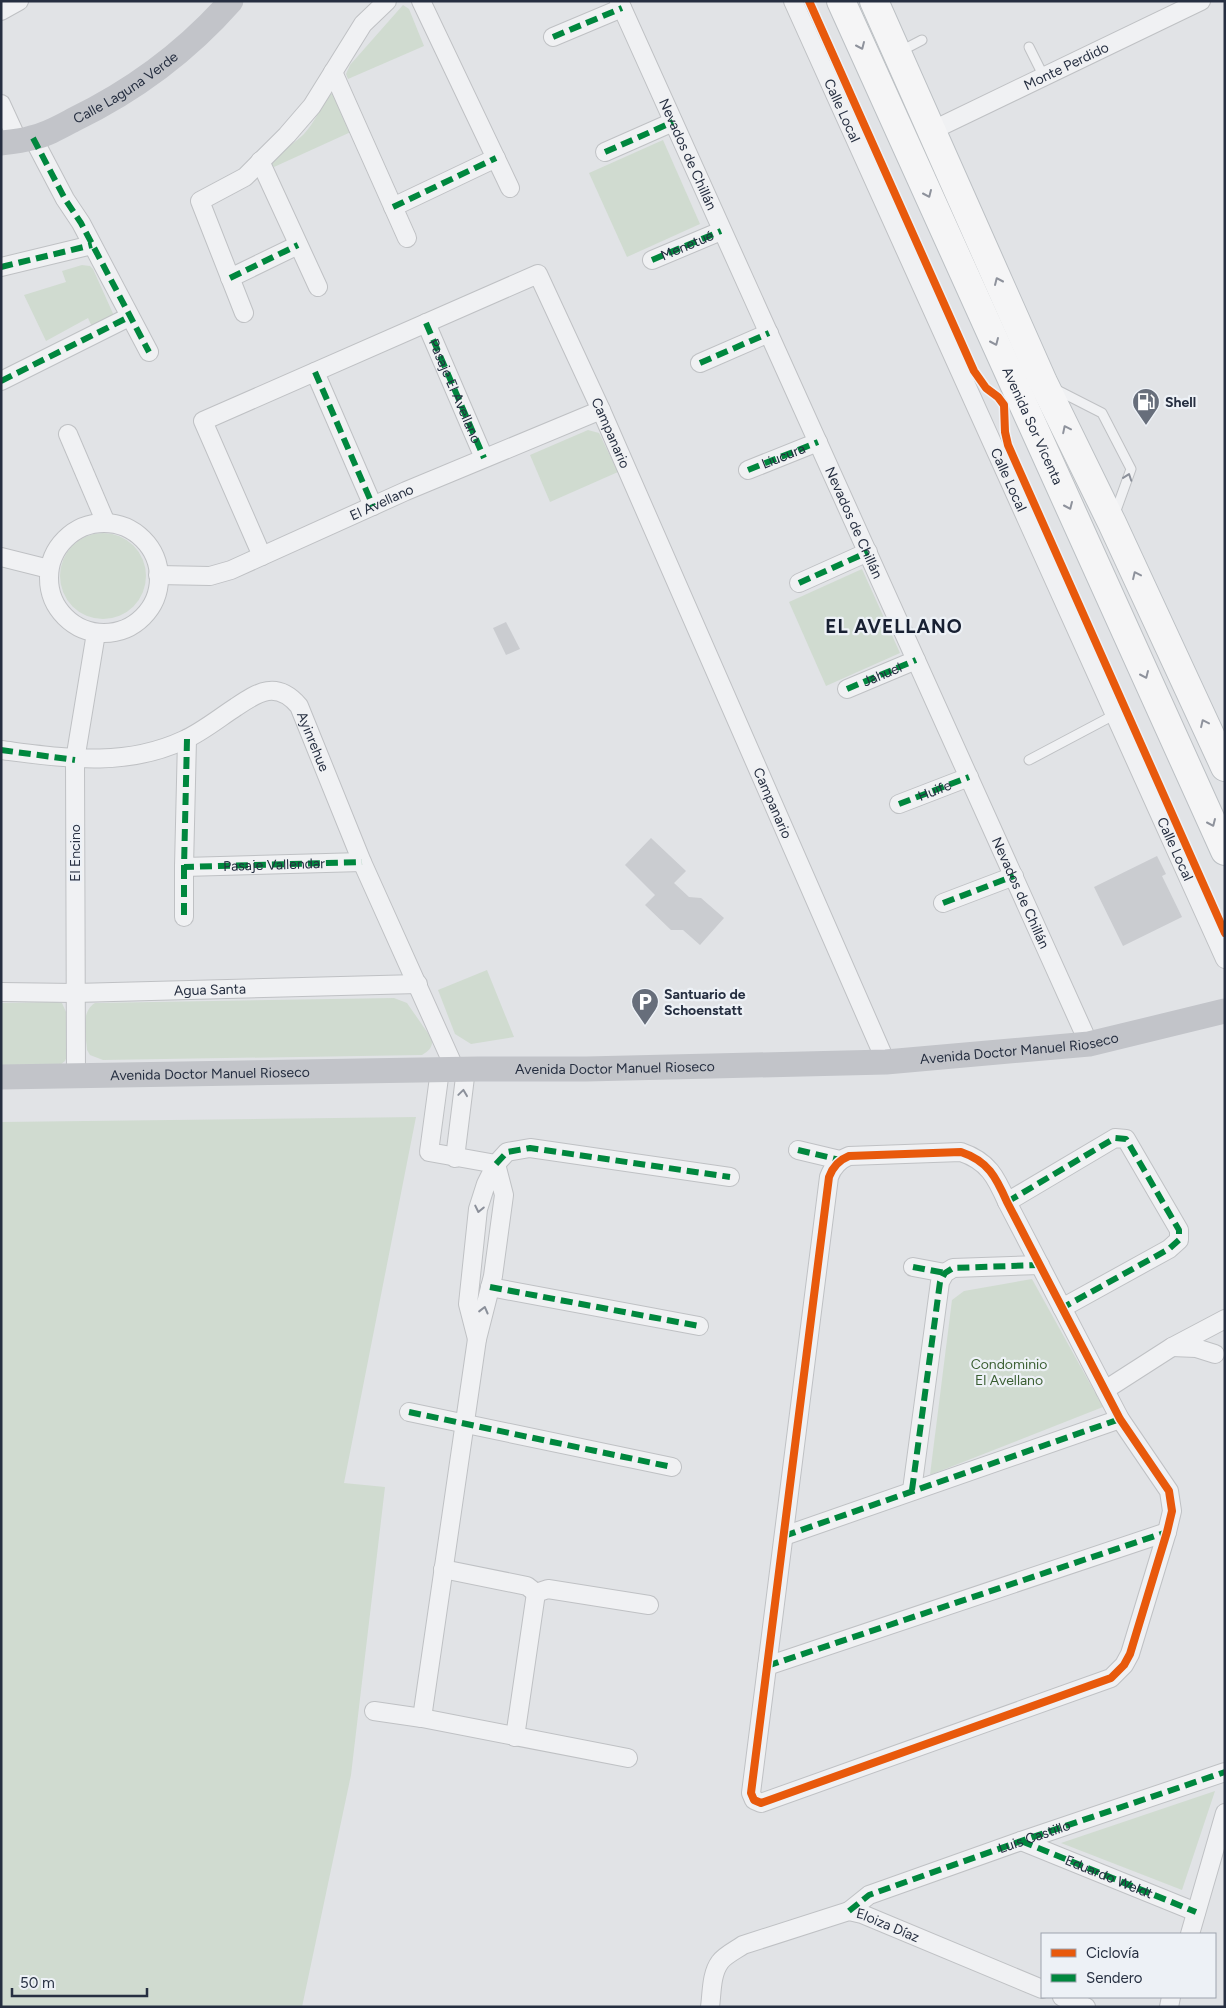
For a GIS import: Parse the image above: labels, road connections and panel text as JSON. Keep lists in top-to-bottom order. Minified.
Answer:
{"streets":{"main road":["Avenida Sor Vicenta"],"street":["Monte Perdido","Calle Laguna Verde","Calle Local","Nevados de Chillán","Menetué","Pasaje El Avellano","Campanario","Liucura","El Avellano","Jahuel","Ayinrehue","Huife","El Encino","Pasaje Vallendar","Agua Santa","Avenida Doctor Manuel Rioseco","Luis Castillo","Eduardo Weldt","Eloiza Díaz"]},"crossings":[["Monte Perdido","Avenida Sor Vicenta"],["Nevados de Chillán","Menetué"],["Nevados de Chillán","Liucura"],["Nevados de Chillán","Jahuel"],["Nevados de Chillán","Huife"],["Nevados de Chillán","Avenida Doctor Manuel Rioseco"],["Pasaje El Avellano","Campanario"],["Pasaje El Avellano","El Avellano"],["Campanario","El Avellano"],["Campanario","Avenida Doctor Manuel Rioseco"],["El Avellano","El Encino"],["Ayinrehue","El Encino"],["Ayinrehue","Pasaje Vallendar"],["Ayinrehue","Agua Santa"],["Ayinrehue","Avenida Doctor Manuel Rioseco"],["El Encino","Agua Santa"],["El Encino","Avenida Doctor Manuel Rioseco"],["Luis Castillo","Eduardo Weldt"],["Luis Castillo","Eloiza Díaz"]],"districts":["EL AVELLANO"],"parks":["Condominio El Avellano"],"places":{"fuel station":["Shell"],"parking":["Santuario de Schoenstatt"]},"legend":["Ciclovía","Sendero"],"scale_bar":"50 m"}
